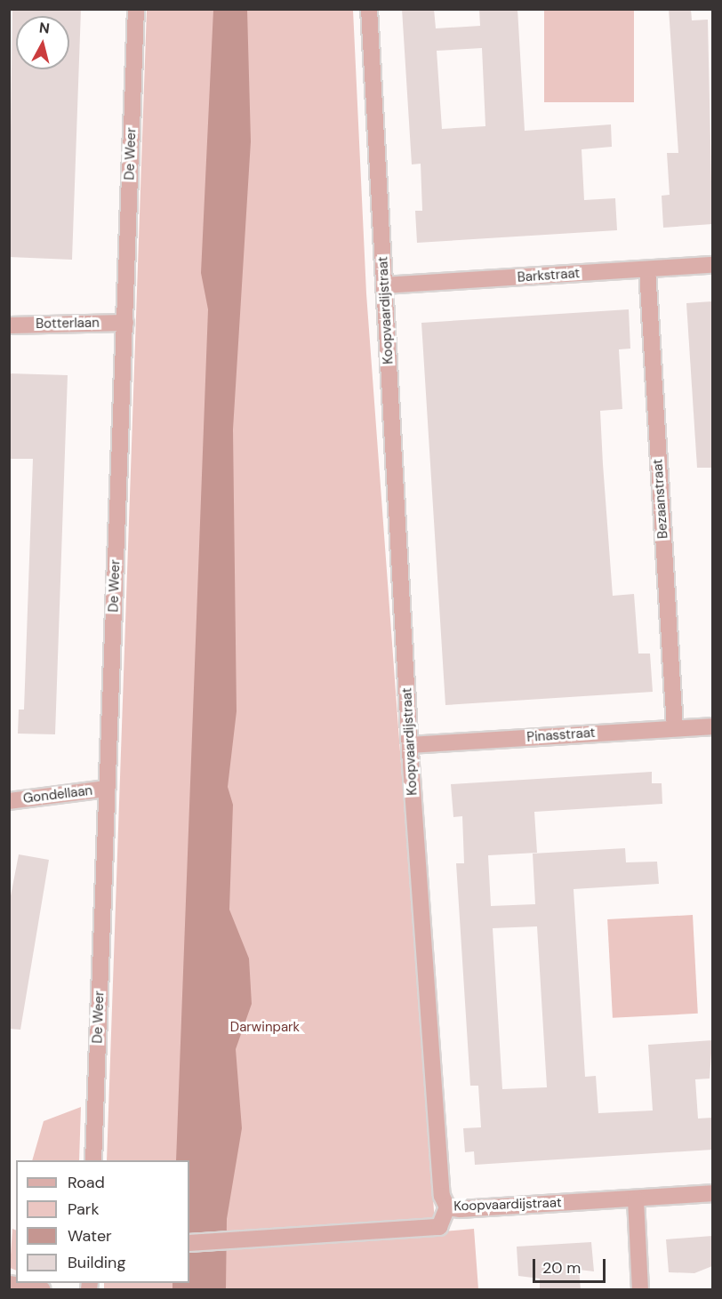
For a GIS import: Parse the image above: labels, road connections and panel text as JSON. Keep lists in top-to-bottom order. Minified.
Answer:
{"streets":{"street":["De Weer","Barkstraat","Koopvaardijstraat","Botterlaan","Bezaanstraat","Pinasstraat","Gondellaan"]},"crossings":[["De Weer","Botterlaan"],["De Weer","Gondellaan"],["Barkstraat","Koopvaardijstraat"],["Barkstraat","Bezaanstraat"],["Koopvaardijstraat","Pinasstraat"],["Bezaanstraat","Pinasstraat"]],"parks":["Darwinpark"],"legend":["Road","Park","Water","Building"],"scale_bar":"20 m","north":"top"}
